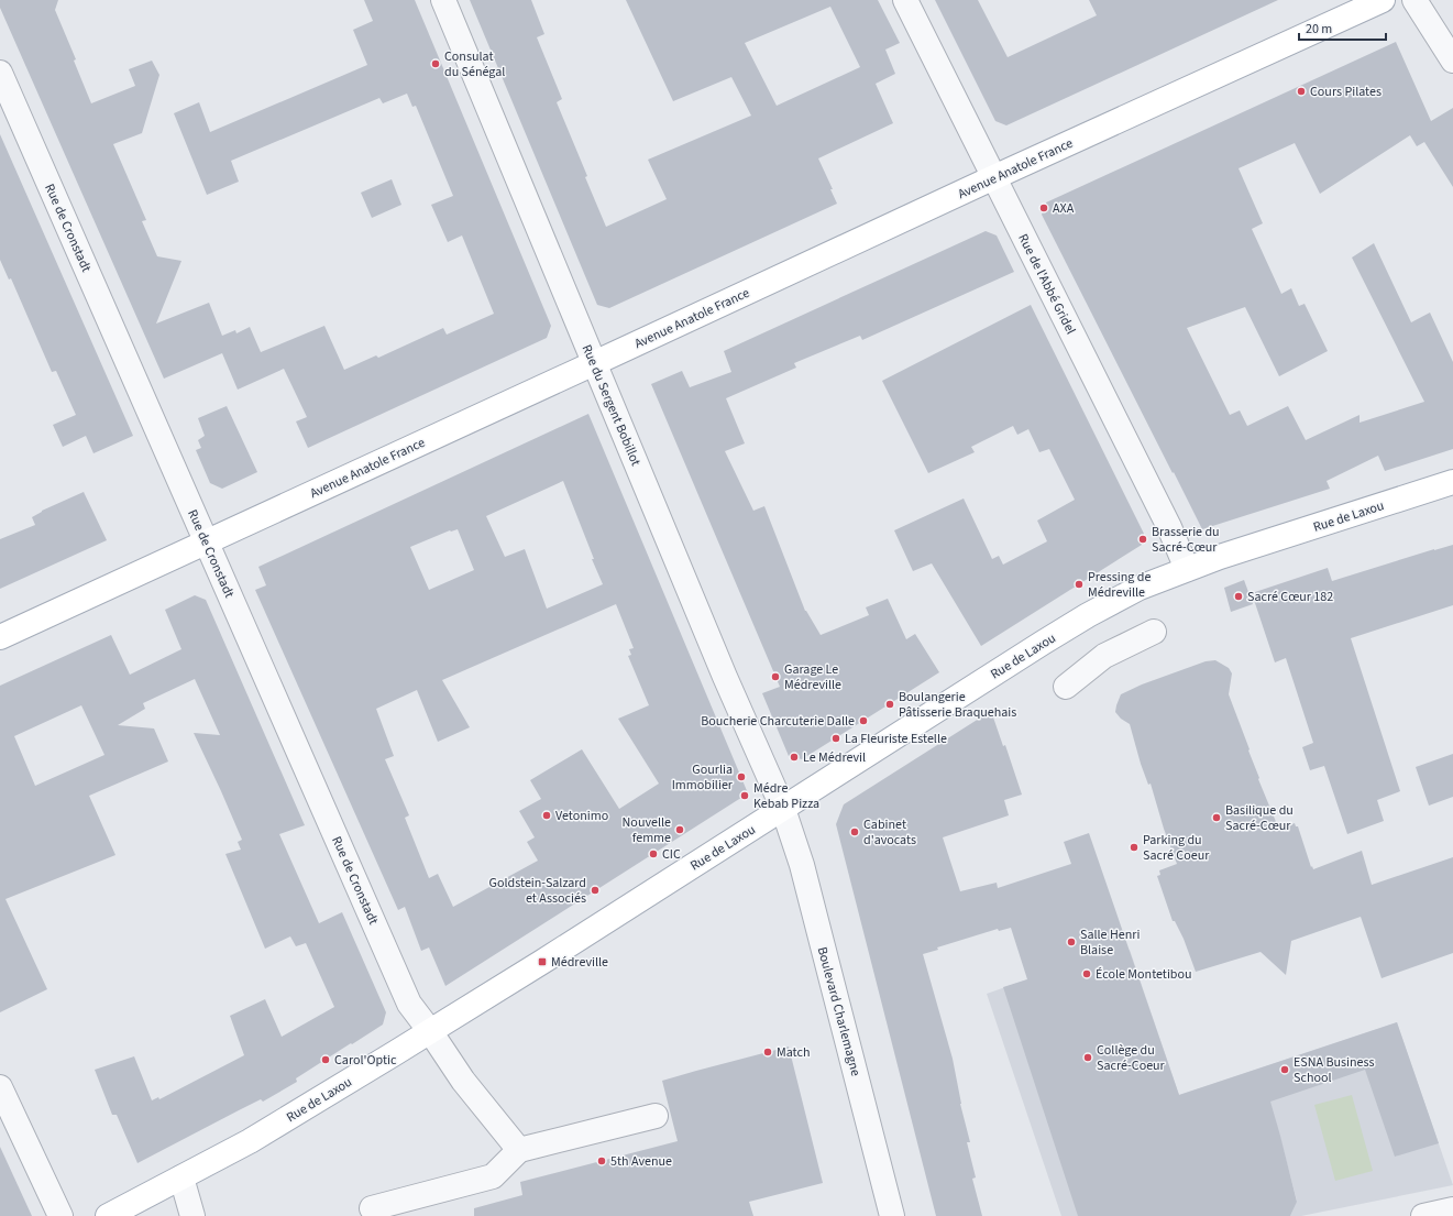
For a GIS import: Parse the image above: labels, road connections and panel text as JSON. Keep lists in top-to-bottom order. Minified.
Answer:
{"streets":{"main road":["Avenue Anatole France","Rue de Laxou"],"street":["Rue de Cronstadt","Rue de l'Abbé Gridel","Rue du Sergent Bobillot","Boulevard Charlemagne"]},"crossings":[["Avenue Anatole France","Rue de Cronstadt"],["Avenue Anatole France","Rue de l'Abbé Gridel"],["Avenue Anatole France","Rue du Sergent Bobillot"],["Rue de Cronstadt","Rue de Laxou"],["Rue de l'Abbé Gridel","Rue de Laxou"],["Rue du Sergent Bobillot","Rue de Laxou"],["Rue du Sergent Bobillot","Boulevard Charlemagne"],["Rue de Laxou","Boulevard Charlemagne"]],"places":{"other":["Consulat du Sénégal","Cours Pilates","AXA","Brasserie du Sacré-Cœur","Pressing de Médreville","Sacré Cœur 182","Garage Le Médreville","Boulangerie Pâtisserie Braquehais","Boucherie Charcuterie Dalle","La Fleuriste Estelle","Le Médrevil","Gourlia Immobilier","Médre Kebab Pizza","Vetonimo","Basilique du Sacré-Cœur","Nouvelle femme","Cabinet d'avocats","Parking du Sacré Coeur","CIC","Goldstein-Salzard et Associés","Salle Henri Blaise","École Montetibou","Match","Collège du Sacré-Coeur","Carol'Optic","ESNA Business School","5th Avenue"],"transit":["Médreville"]},"scale_bar":"20 m"}
